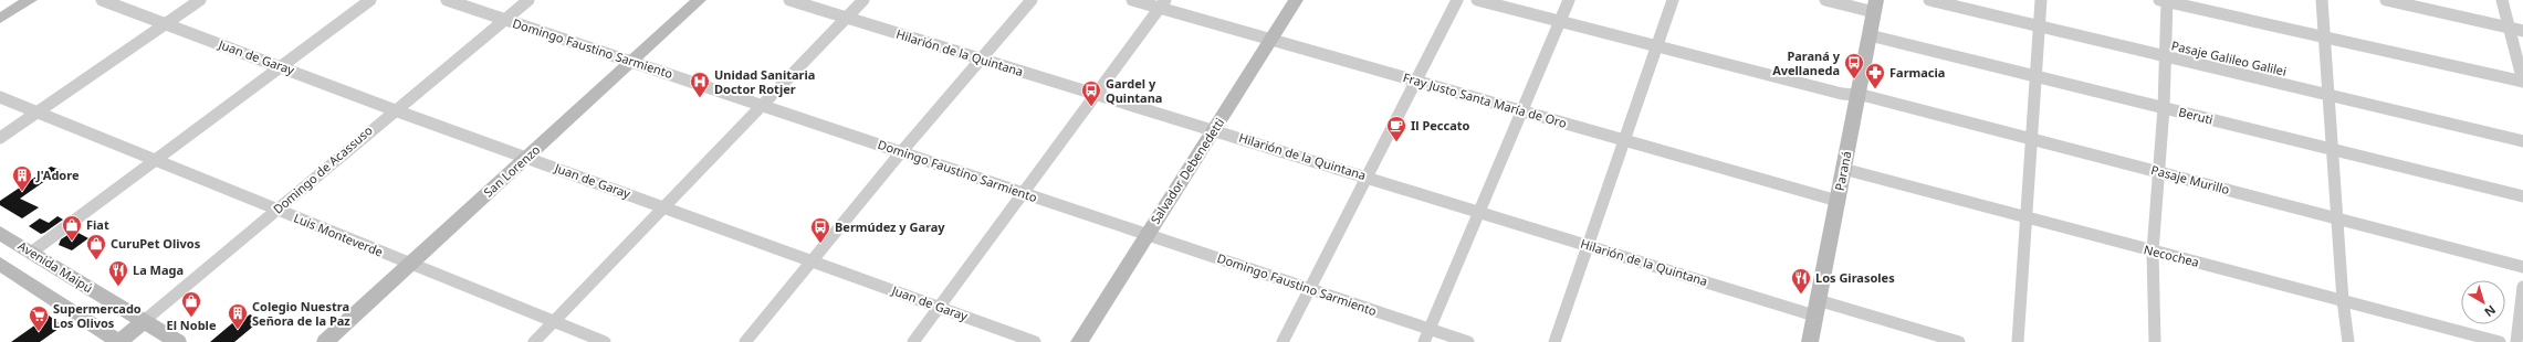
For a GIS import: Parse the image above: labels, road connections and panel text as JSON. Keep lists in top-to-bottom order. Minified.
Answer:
{"streets":{"street":["Domingo Faustino Sarmiento","Hilarión de la Quintana","Juan de Garay","Pasaje Galileo Galilei","Fray Justo Santa María de Oro","Beruti","Domingo de Acassuso","San Lorenzo","Salvador Debenedetti","Paraná","Pasaje Murillo","Luis Monteverde","Necochea","Avenida Maipú"]},"crossings":[["Domingo Faustino Sarmiento","Domingo de Acassuso"],["Domingo Faustino Sarmiento","San Lorenzo"],["Domingo Faustino Sarmiento","Salvador Debenedetti"],["Hilarión de la Quintana","Salvador Debenedetti"],["Hilarión de la Quintana","Paraná"],["Juan de Garay","Domingo de Acassuso"],["Juan de Garay","San Lorenzo"],["Fray Justo Santa María de Oro","Salvador Debenedetti"],["Fray Justo Santa María de Oro","Paraná"],["Beruti","Paraná"],["Domingo de Acassuso","Luis Monteverde"],["Domingo de Acassuso","Avenida Maipú"],["San Lorenzo","Luis Monteverde"],["Paraná","Pasaje Murillo"],["Paraná","Necochea"]],"places":{"bus stop":["Paraná y Avellaneda","Gardel y Quintana","Bermúdez y Garay"],"pharmacy":["Farmacia"],"hospital":["Unidad Sanitaria Doctor Rotjer"],"cafe":["Il Peccato"],"building":["J'Adore","Colegio Nuestra Señora de la Paz"],"shop":["Fiat","CuruPet Olivos","El Noble"],"restaurant":["La Maga","Los Girasoles"],"supermarket":["Supermercado Los Olivos"]},"north":"bottom right"}
